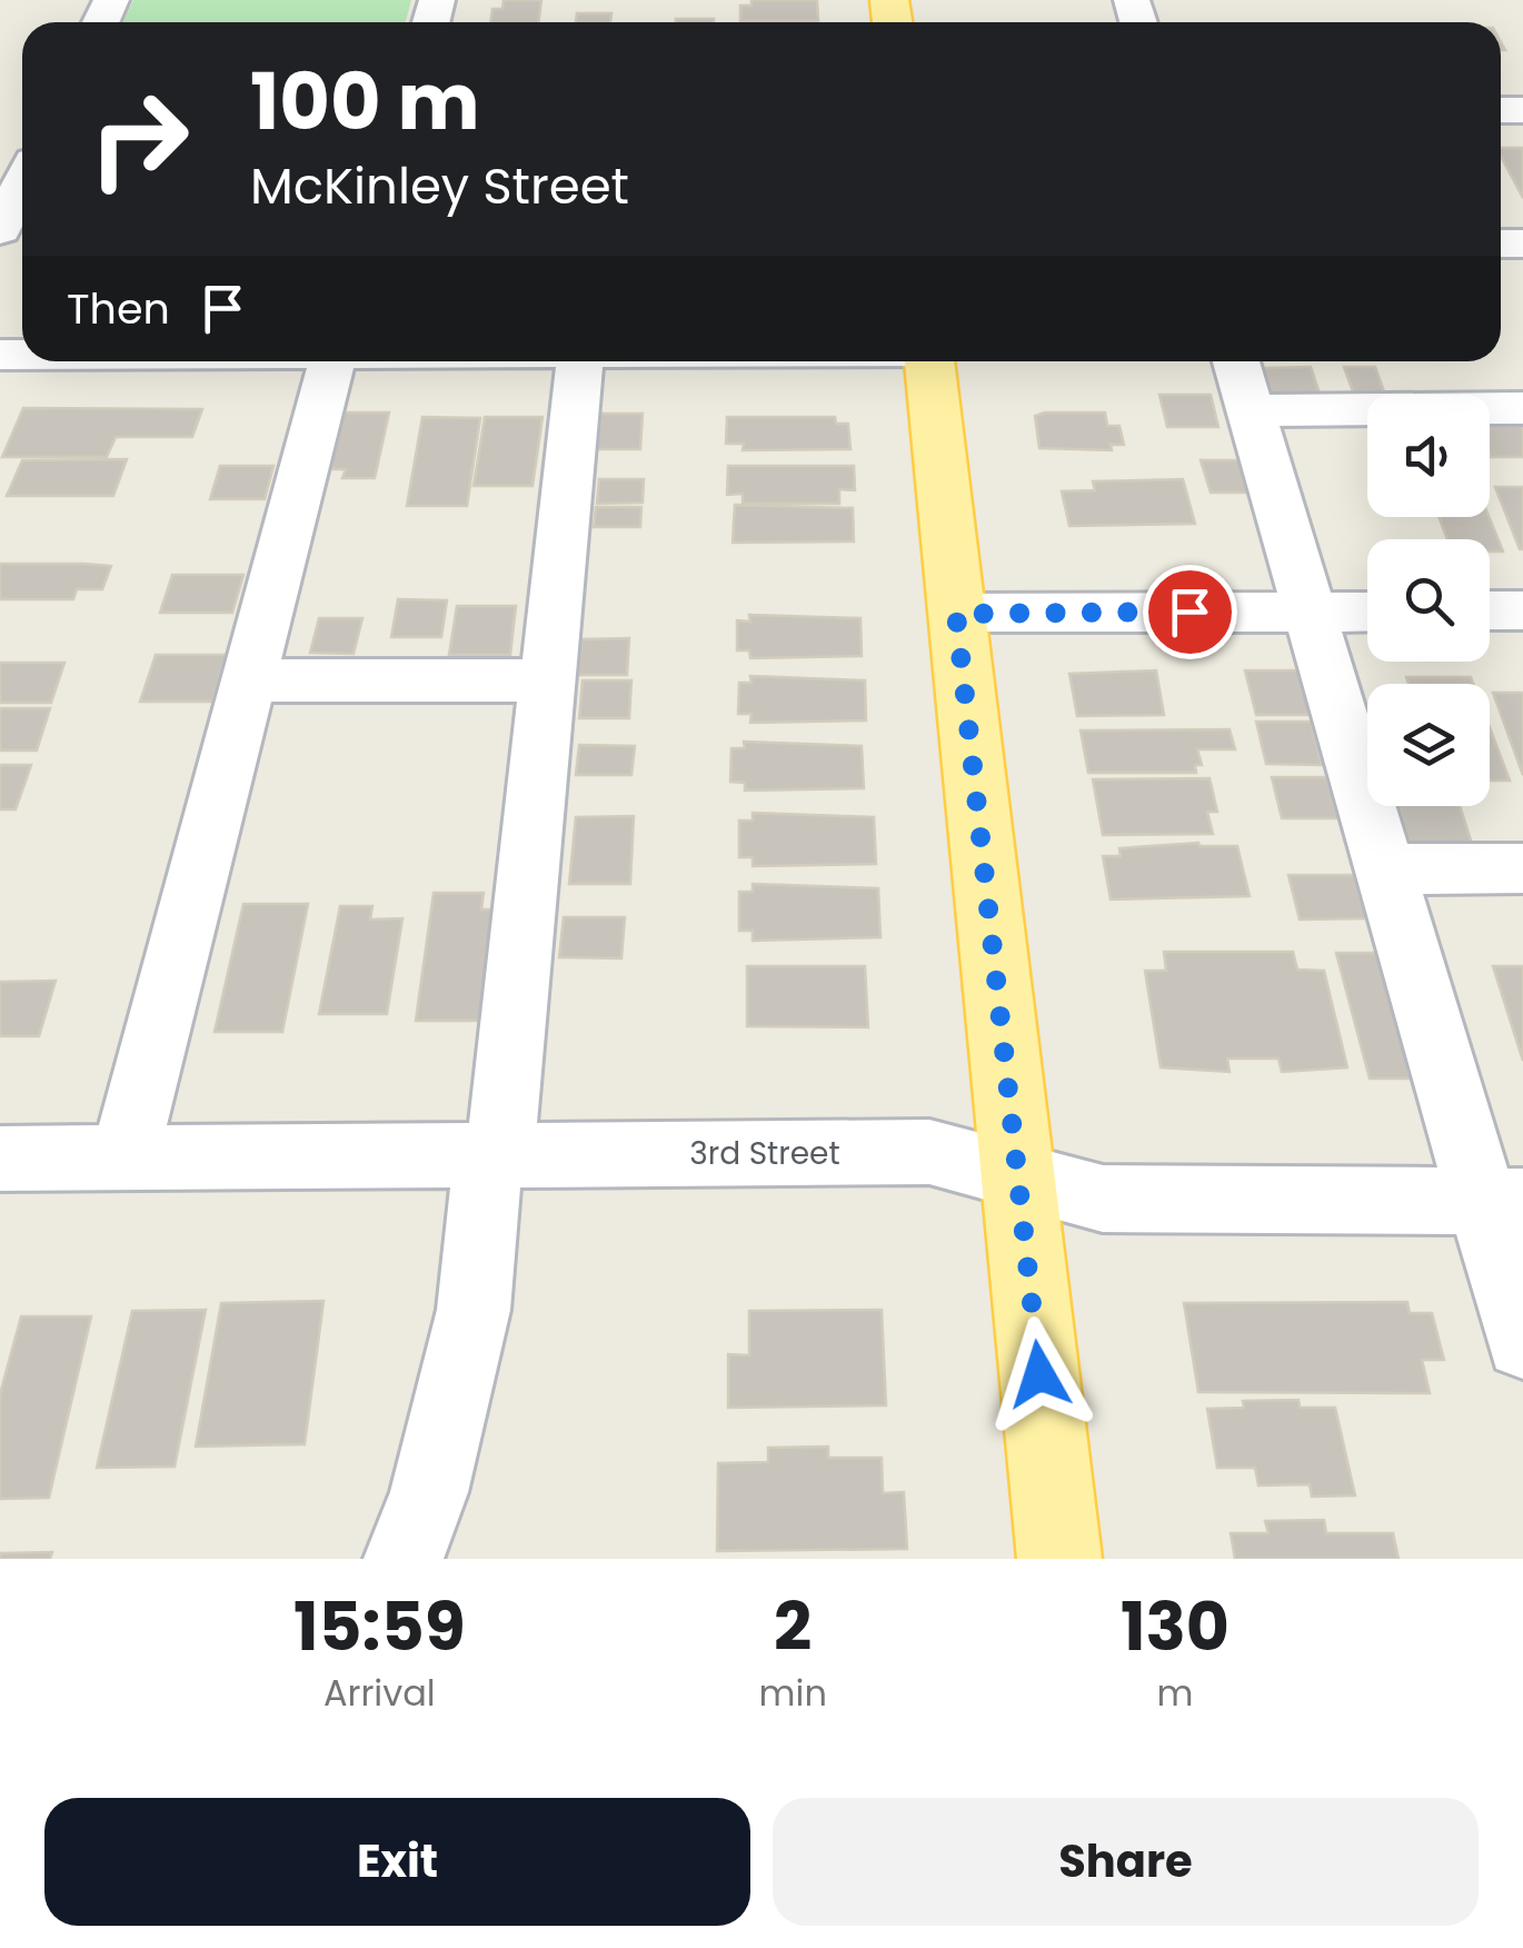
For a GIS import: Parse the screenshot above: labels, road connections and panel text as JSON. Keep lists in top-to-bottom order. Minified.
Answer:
{"streets":{"street":["3rd Street"]},"page":{"turn":["100 m","McKinley Street"],"then":"Then","eta":["15:59","Arrival","2","min","130","m"],"buttons":["Exit","Share"]}}
